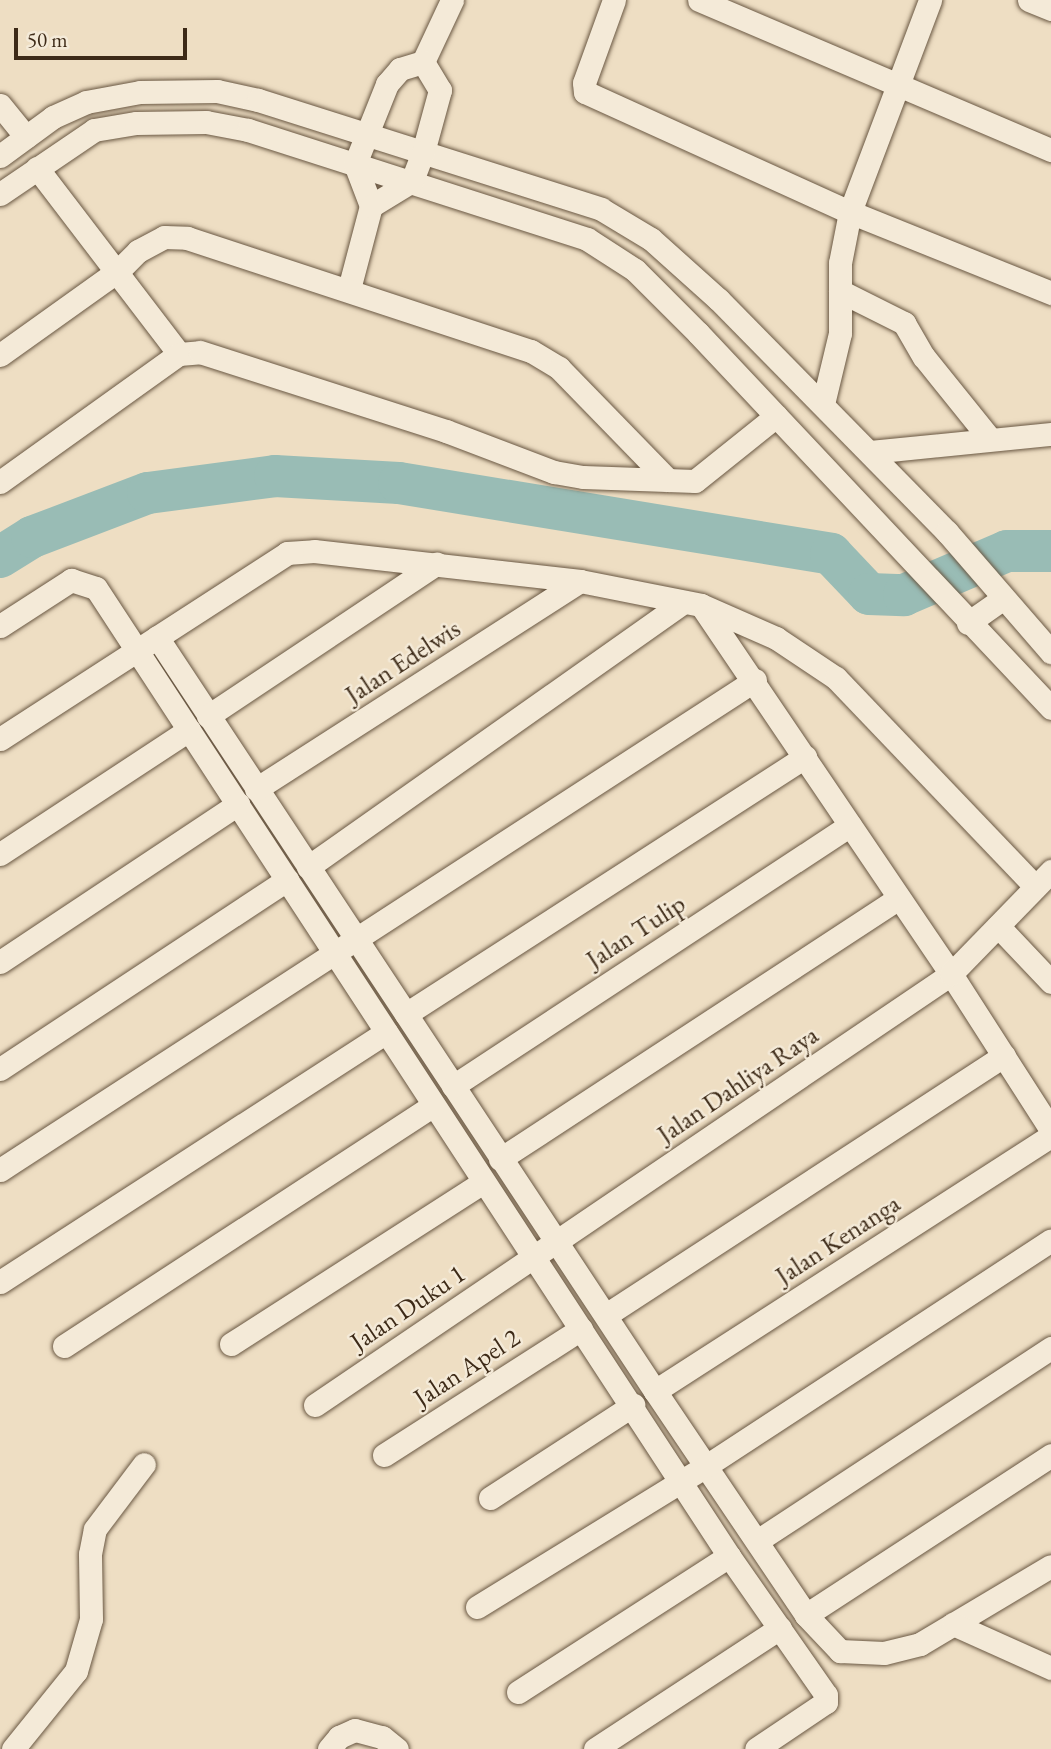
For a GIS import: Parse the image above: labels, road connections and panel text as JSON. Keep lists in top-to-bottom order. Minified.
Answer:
{"streets":{"street":["Jalan Edelwis","Jalan Tulip","Jalan Dahliya Raya","Jalan Kenanga","Jalan Duku 1","Jalan Apel 2"]},"crossings":[["Jalan Dahliya Raya","Jalan Duku 1"]],"scale_bar":"50 m"}
